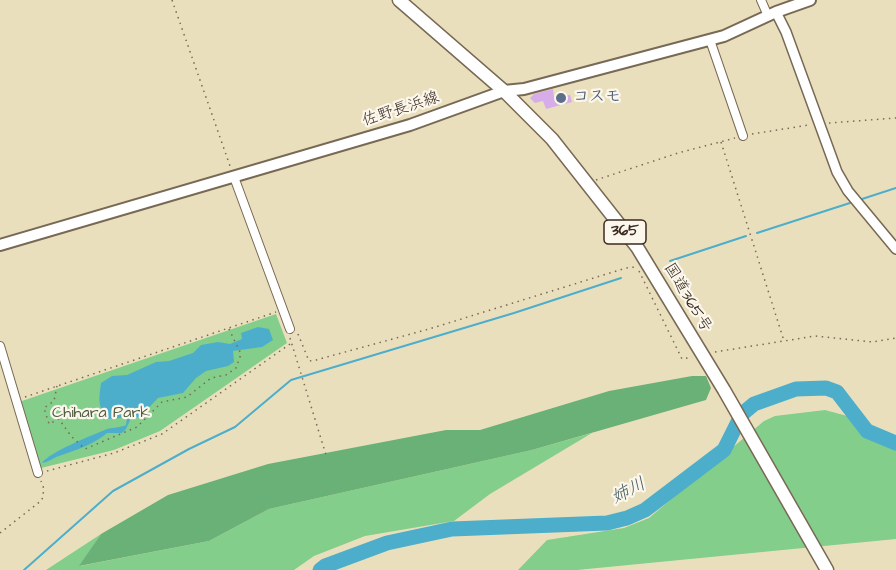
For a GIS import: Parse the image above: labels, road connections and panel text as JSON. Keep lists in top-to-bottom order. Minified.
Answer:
{"streets":{"highway":["365","国道365号"],"main road":["佐野長浜線"]},"crossings":[["佐野長浜線","国道365号"]],"water":["姉川"],"parks":["Chihara Park"],"places":["コスモ"]}
